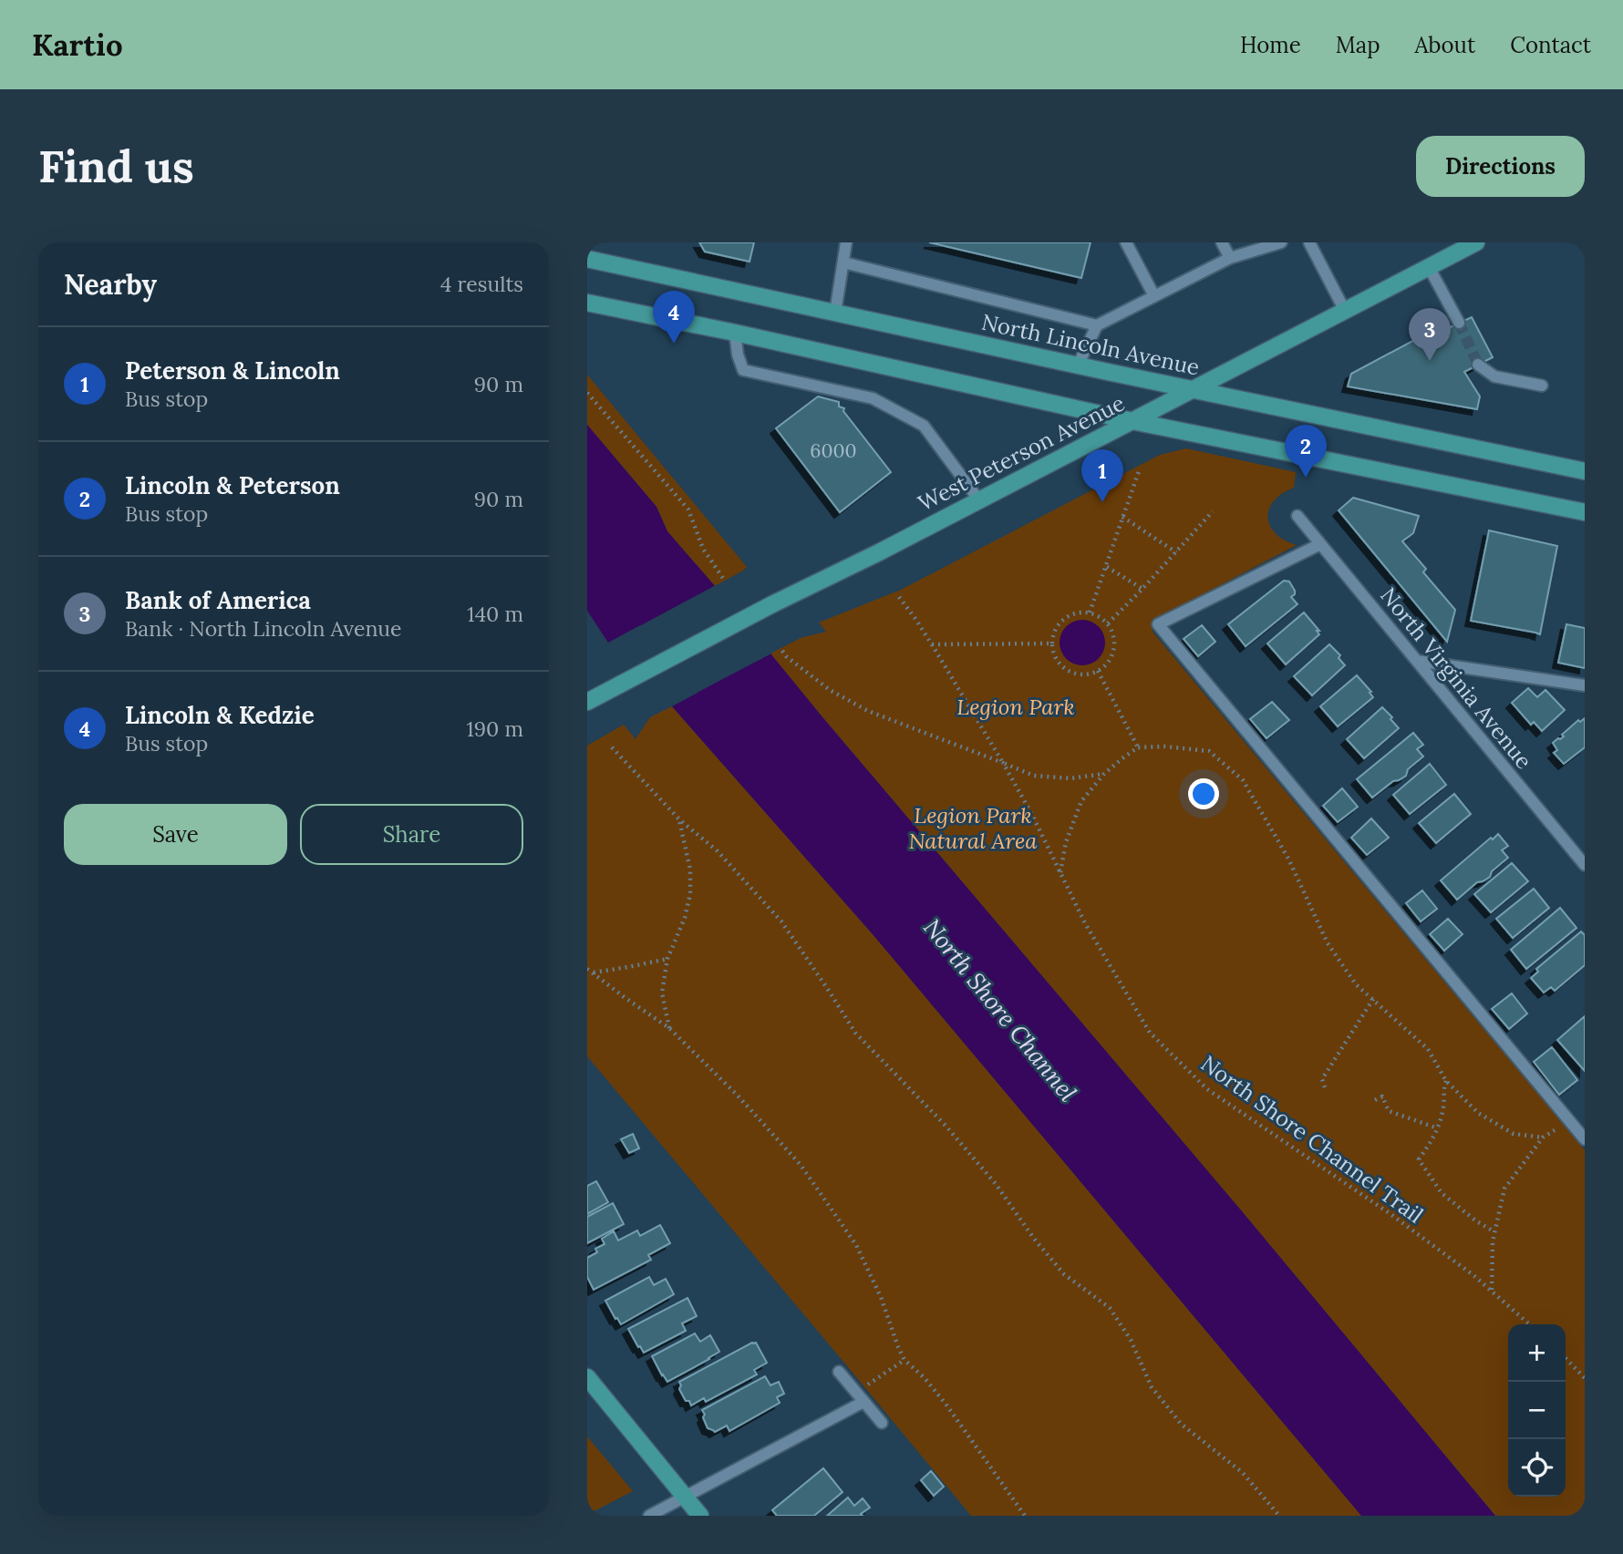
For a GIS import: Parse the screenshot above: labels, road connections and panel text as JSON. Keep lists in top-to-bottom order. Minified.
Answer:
{"streets":{"main road":["North Lincoln Avenue","West Peterson Avenue"],"street":["North Virginia Avenue"],"path":["North Shore Channel Trail"]},"crossings":[["North Lincoln Avenue","West Peterson Avenue"]],"water":["North Shore Channel"],"parks":["Legion Park","Legion Park Natural Area"],"house_numbers":["6000"],"page":{"header":"Kartio","nav":["Home","Map","About","Contact"],"buttons":["Directions",["Save","Share"]],"title":"Find us","heading":["Nearby","4 results"],"pins":["4","3","2","1"],"list":[{"mark":"1","name":"Peterson & Lincoln","note":"Bus stop","value":"90 m"},{"mark":"2","name":"Lincoln & Peterson","note":"Bus stop","value":"90 m"},{"mark":"3","name":"Bank of America","note":"Bank · North Lincoln Avenue","value":"140 m"},{"mark":"4","name":"Lincoln & Kedzie","note":"Bus stop","value":"190 m"}],"map_buttons":["+","−"]}}
